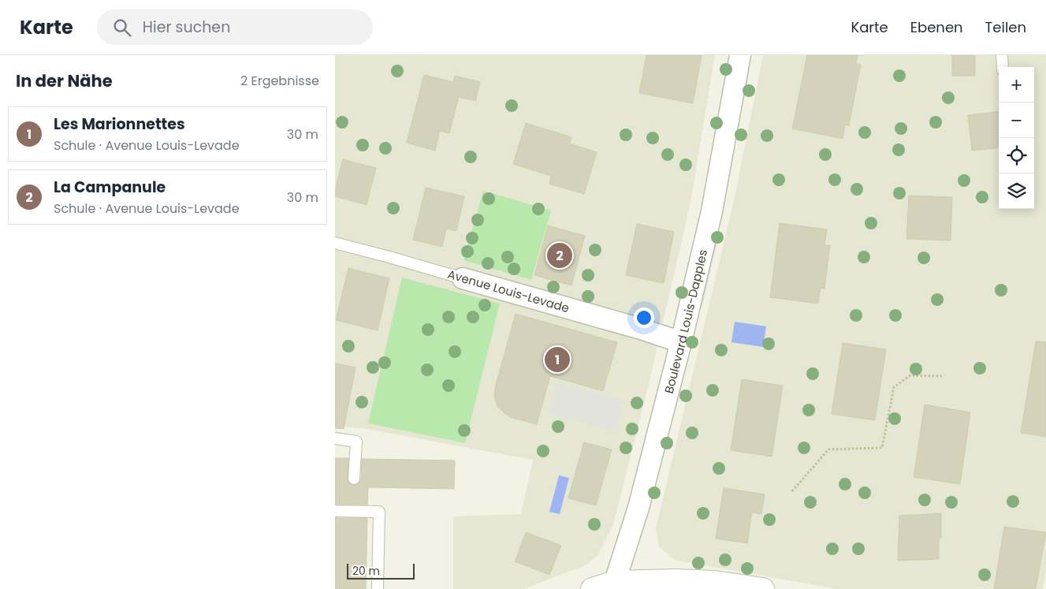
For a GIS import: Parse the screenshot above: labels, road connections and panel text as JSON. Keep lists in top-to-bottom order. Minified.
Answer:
{"streets":{"street":["Avenue Louis-Levade","Boulevard Louis-Dapples"]},"crossings":[["Avenue Louis-Levade","Boulevard Louis-Dapples"]],"scale_bar":"20 m","page":{"header":"Karte","search":"Hier suchen","nav":["Karte","Ebenen","Teilen"],"heading":["In der Nähe","2 Ergebnisse"],"map_buttons":["+","−"],"list":[{"mark":"1","name":"Les Marionnettes","note":"Schule · Avenue Louis-Levade","value":"30 m"},{"mark":"2","name":"La Campanule","note":"Schule · Avenue Louis-Levade","value":"30 m"}],"pins":["2","1"],"scale":"20 m"}}
